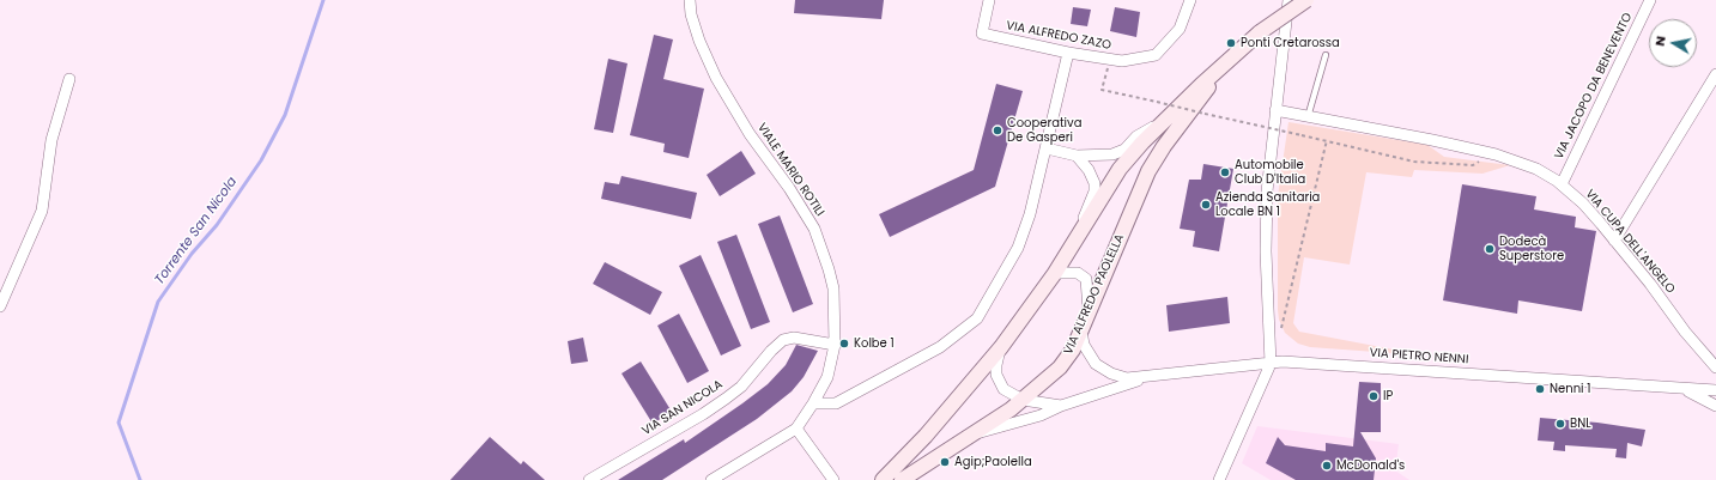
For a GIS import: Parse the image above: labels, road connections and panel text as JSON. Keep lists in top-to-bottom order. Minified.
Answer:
{"streets":{"main road":["VIA ALFREDO PAOLELLA"],"street":["VIA ALFREDO ZAZO","VIA JACOPO DA BENEVENTO","VIALE MARIO ROTILI","VIA CUPA DELL'ANGELO","VIA PIETRO NENNI","VIA SAN NICOLA"]},"crossings":[["VIA JACOPO DA BENEVENTO","VIA CUPA DELL'ANGELO"],["VIALE MARIO ROTILI","VIA SAN NICOLA"],["VIA ALFREDO PAOLELLA","VIA PIETRO NENNI"]],"water":["Torrente San Nicola"],"places":["Ponti Cretarossa","Cooperativa De Gasperi","Automobile Club D'Italia","Azienda Sanitaria Locale BN 1","Dodecà Superstore","Kolbe 1","Nenni 1","IP","BNL","Agip;Paolella","McDonald's"],"north":"left"}
